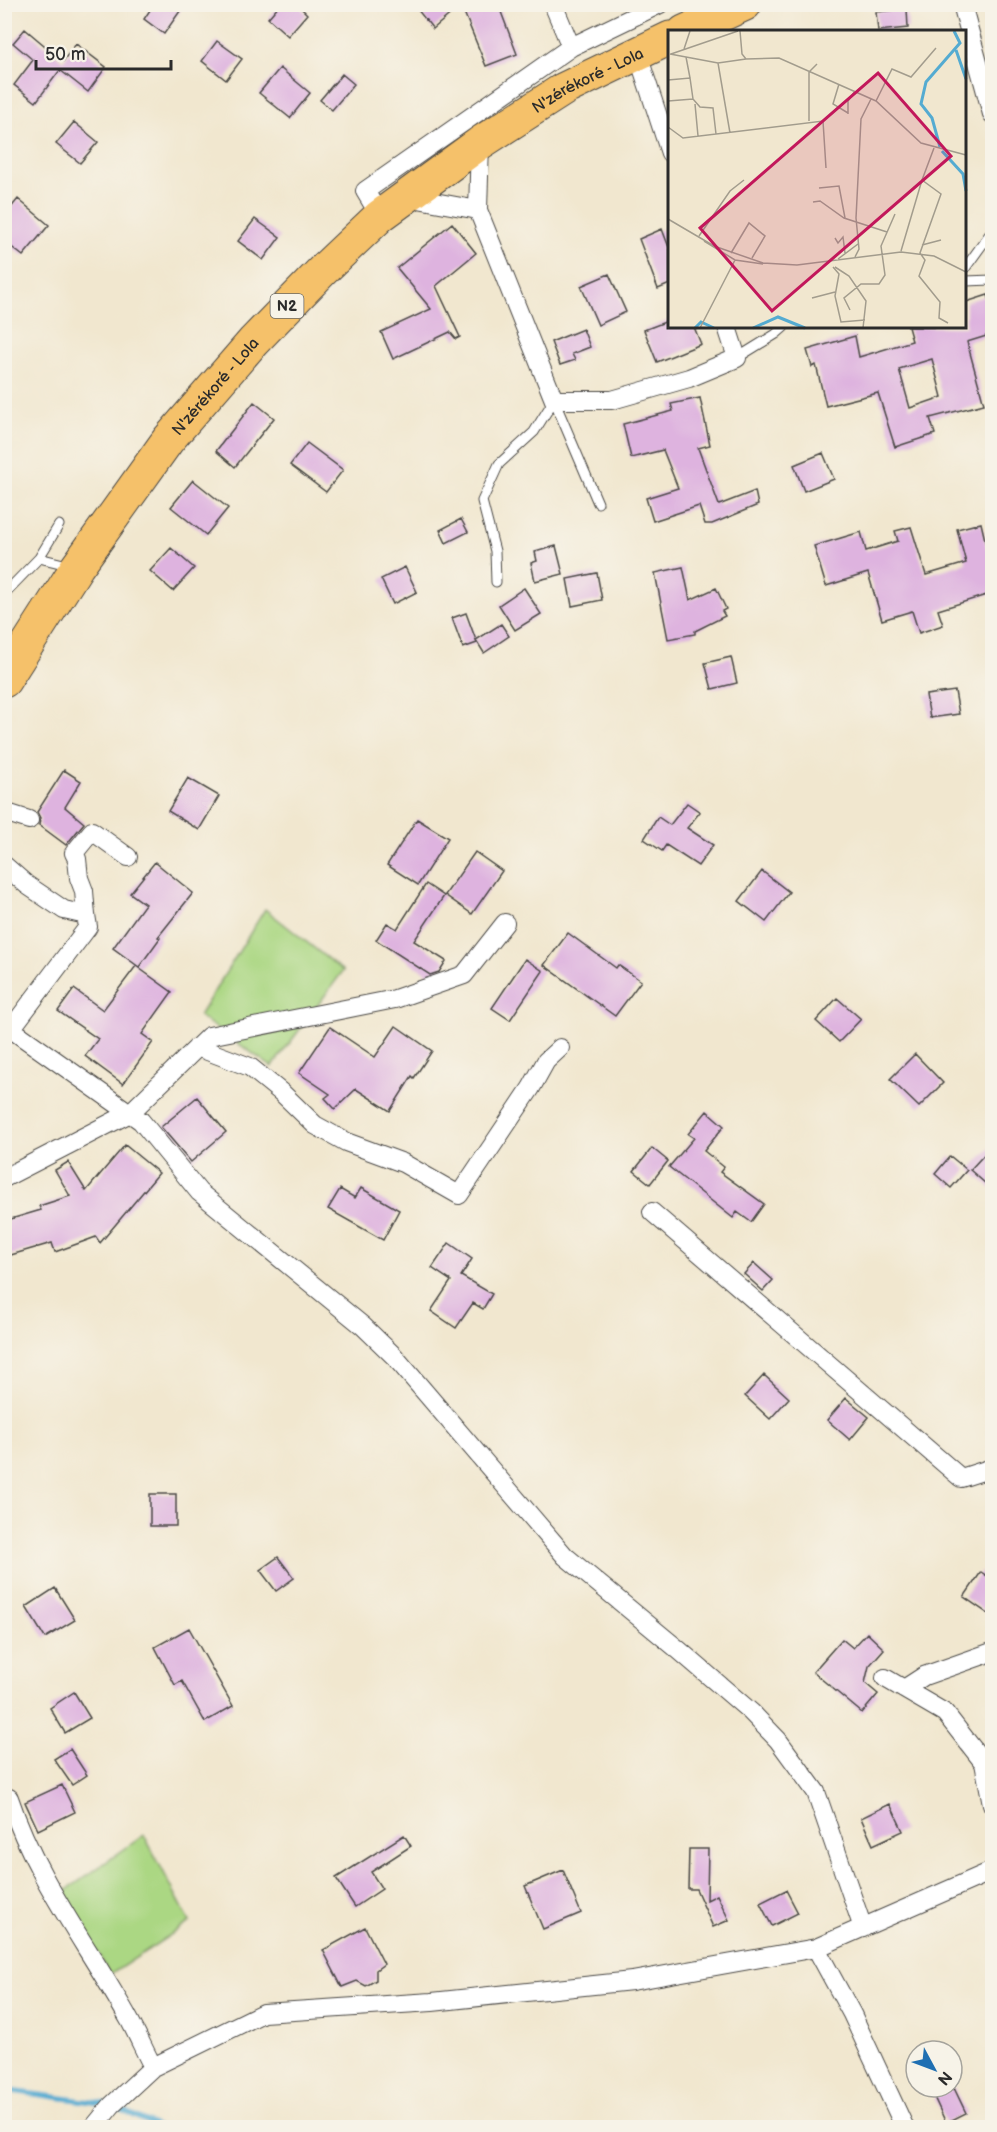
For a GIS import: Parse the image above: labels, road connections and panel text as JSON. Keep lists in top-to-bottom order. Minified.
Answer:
{"streets":{"highway":["N'zérékoré - Lola","N2"]},"scale_bar":"50 m","north":"bottom right"}
